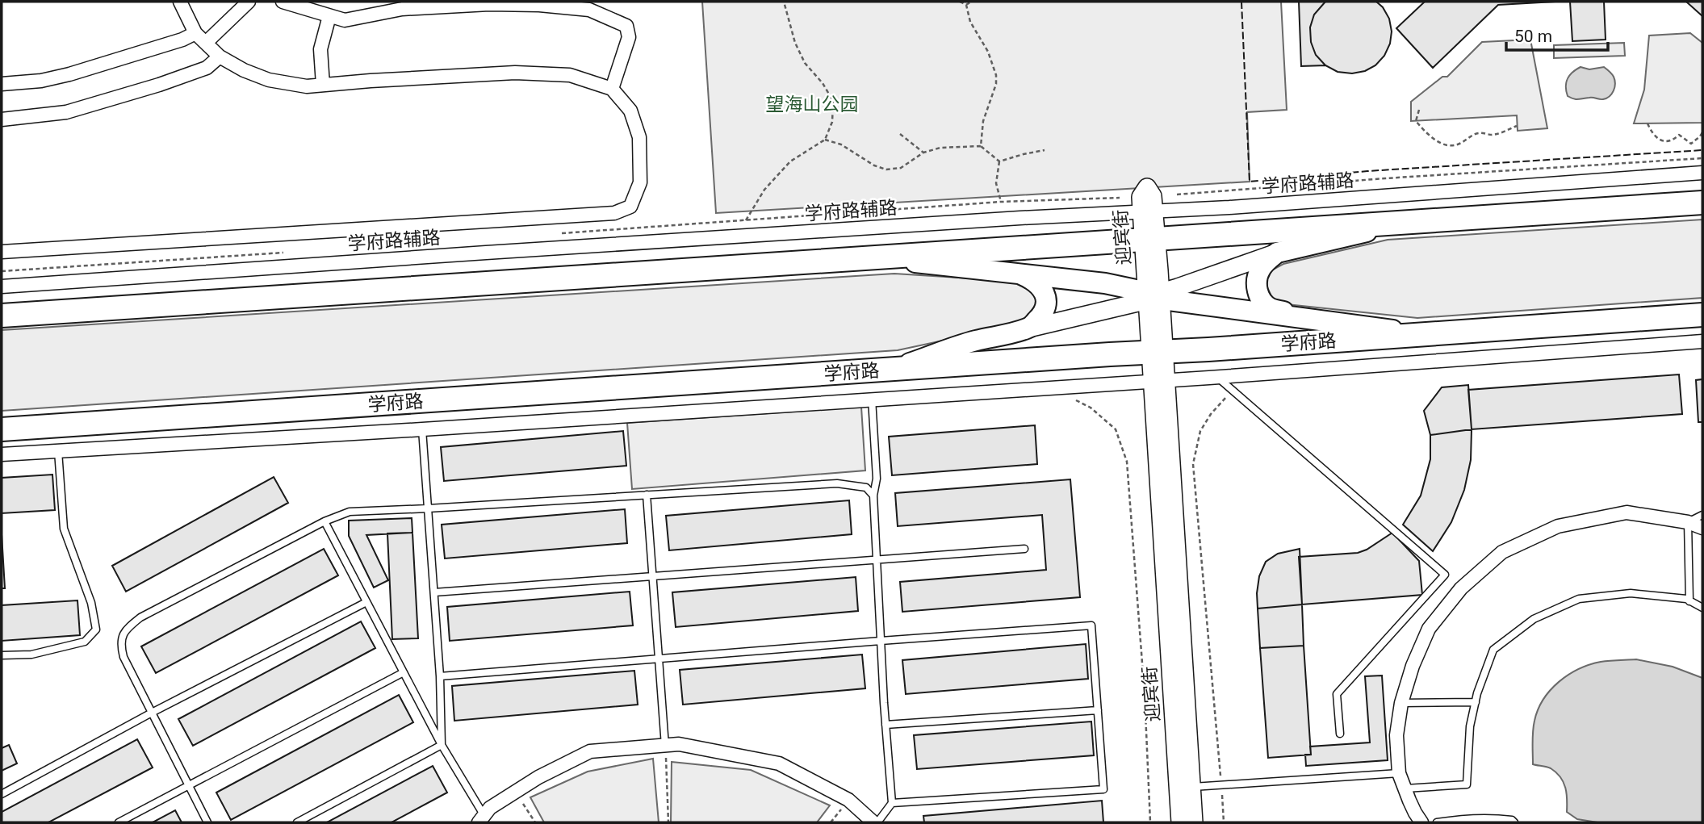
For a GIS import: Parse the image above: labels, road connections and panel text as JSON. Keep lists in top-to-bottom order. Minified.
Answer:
{"streets":{"highway":["学府路"],"main road":["迎宾街"],"street":["学府路辅路"]},"crossings":[["学府路辅路","迎宾街"],["迎宾街","学府路"]],"parks":["望海山公园"],"scale_bar":"50 m"}
